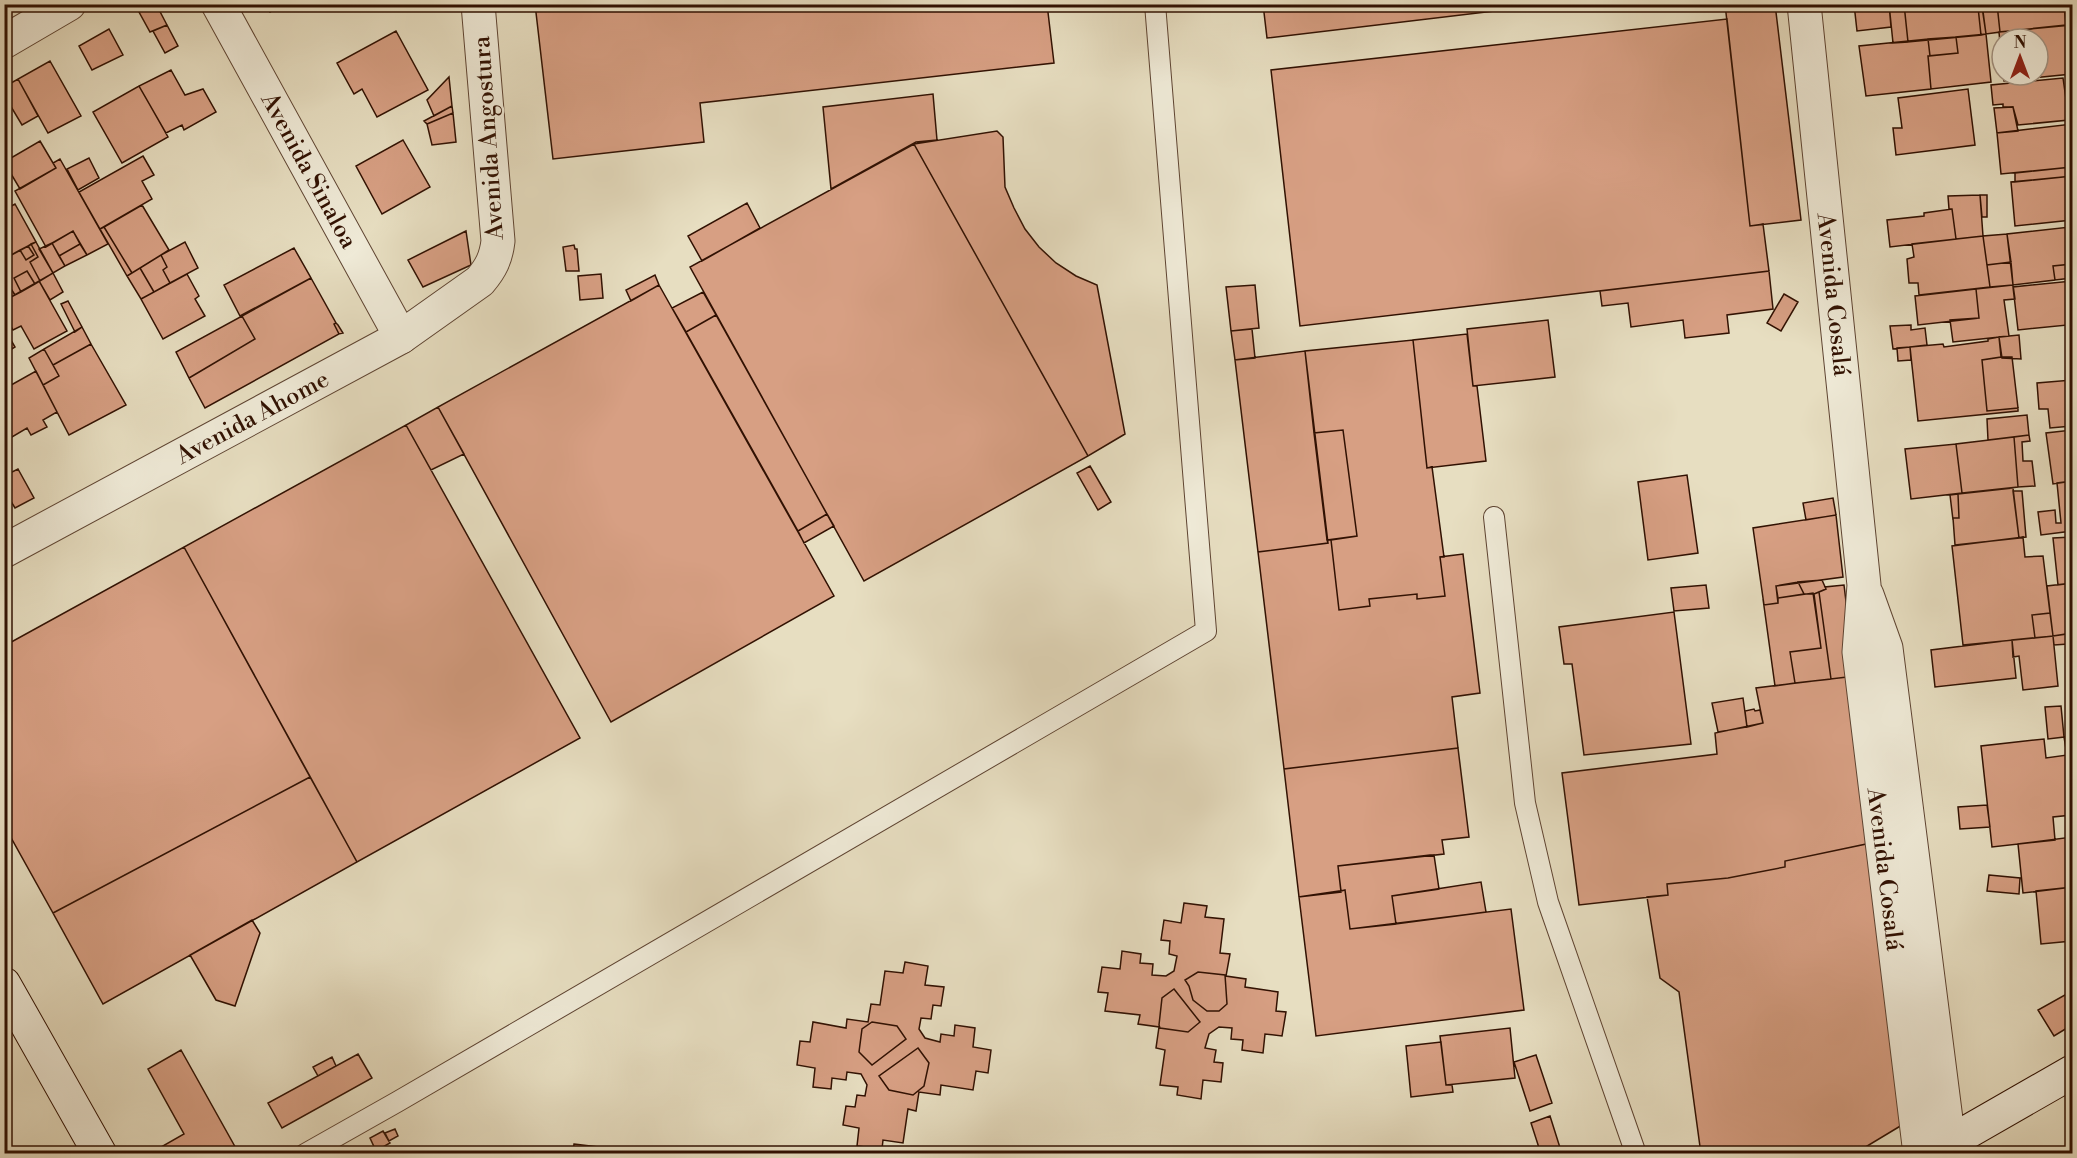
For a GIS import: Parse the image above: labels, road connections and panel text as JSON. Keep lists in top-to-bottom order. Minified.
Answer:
{"streets":{"street":["Avenida Angostura","Avenida Sinaloa","Avenida Cosalá","Avenida Ahome"]},"crossings":[["Avenida Angostura","Avenida Ahome"],["Avenida Sinaloa","Avenida Ahome"]],"north":"top"}
